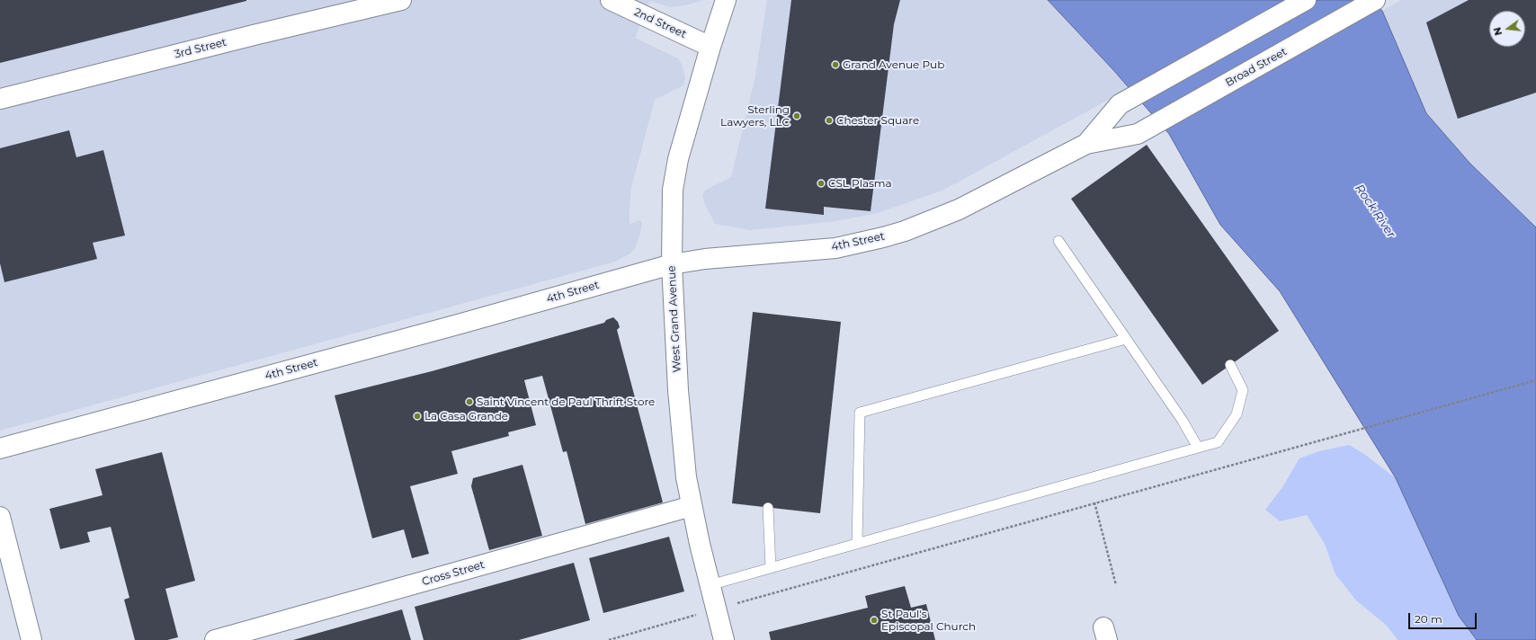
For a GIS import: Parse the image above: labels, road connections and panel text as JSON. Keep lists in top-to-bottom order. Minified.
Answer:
{"streets":{"street":["2nd Street","3rd Street","Broad Street","4th Street","West Grand Avenue","Cross Street"]},"crossings":[["2nd Street","West Grand Avenue"],["Broad Street","4th Street"],["4th Street","West Grand Avenue"],["West Grand Avenue","Cross Street"]],"water":["Rock River"],"places":["Grand Avenue Pub","Sterling Lawyers, LLC","Chester Square","CSL Plasma","Saint Vincent de Paul Thrift Store","La Casa Grande","St Paul's Episcopal Church"],"scale_bar":"20 m","north":"left"}
